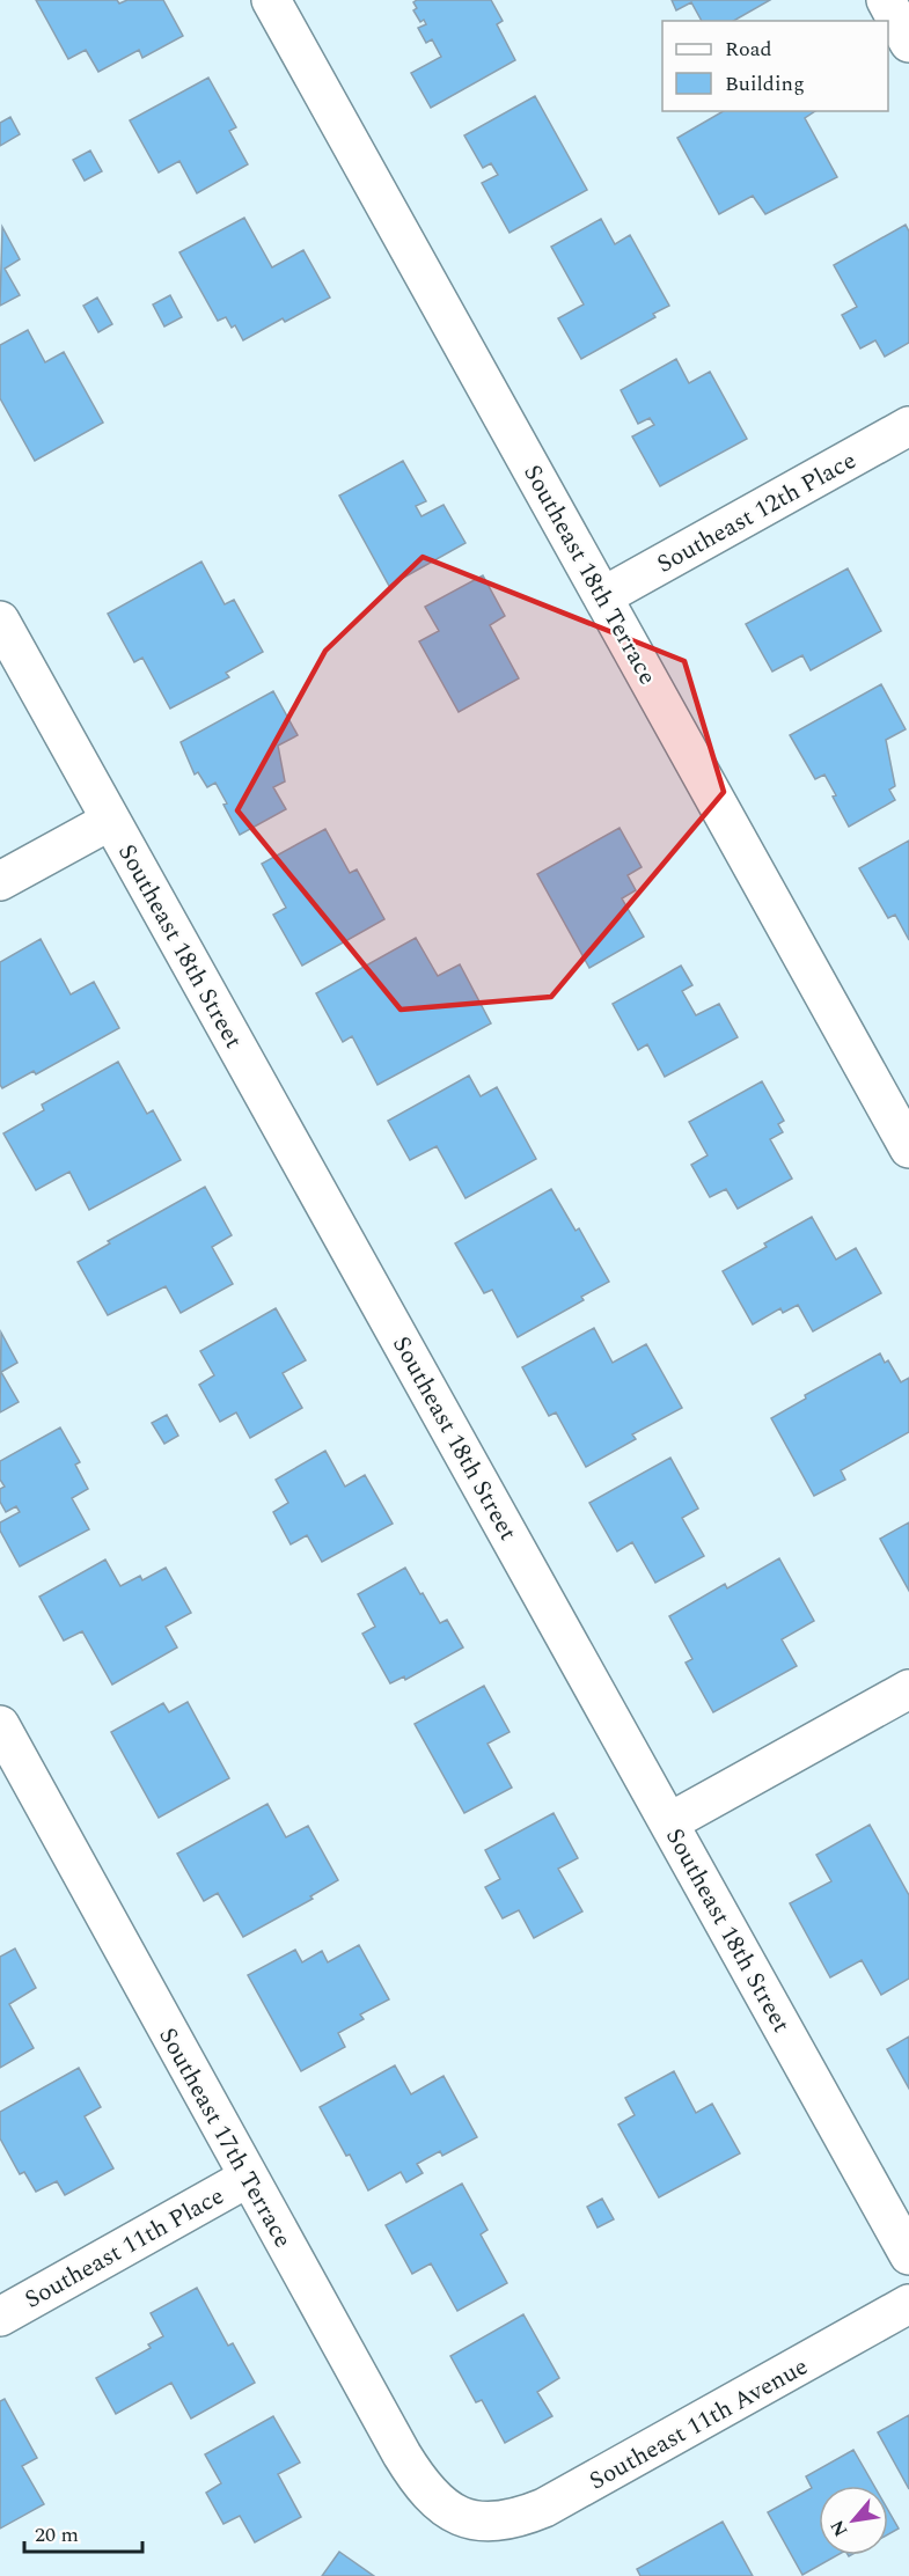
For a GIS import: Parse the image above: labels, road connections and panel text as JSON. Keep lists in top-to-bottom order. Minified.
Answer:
{"streets":{"street":["Southeast 12th Place","Southeast 18th Terrace","Southeast 18th Street","Southeast 17th Terrace","Southeast 11th Place","Southeast 11th Avenue"]},"crossings":[["Southeast 12th Place","Southeast 18th Terrace"],["Southeast 17th Terrace","Southeast 11th Place"],["Southeast 17th Terrace","Southeast 11th Avenue"]],"legend":["Road","Building"],"scale_bar":"20 m","north":"bottom left"}
